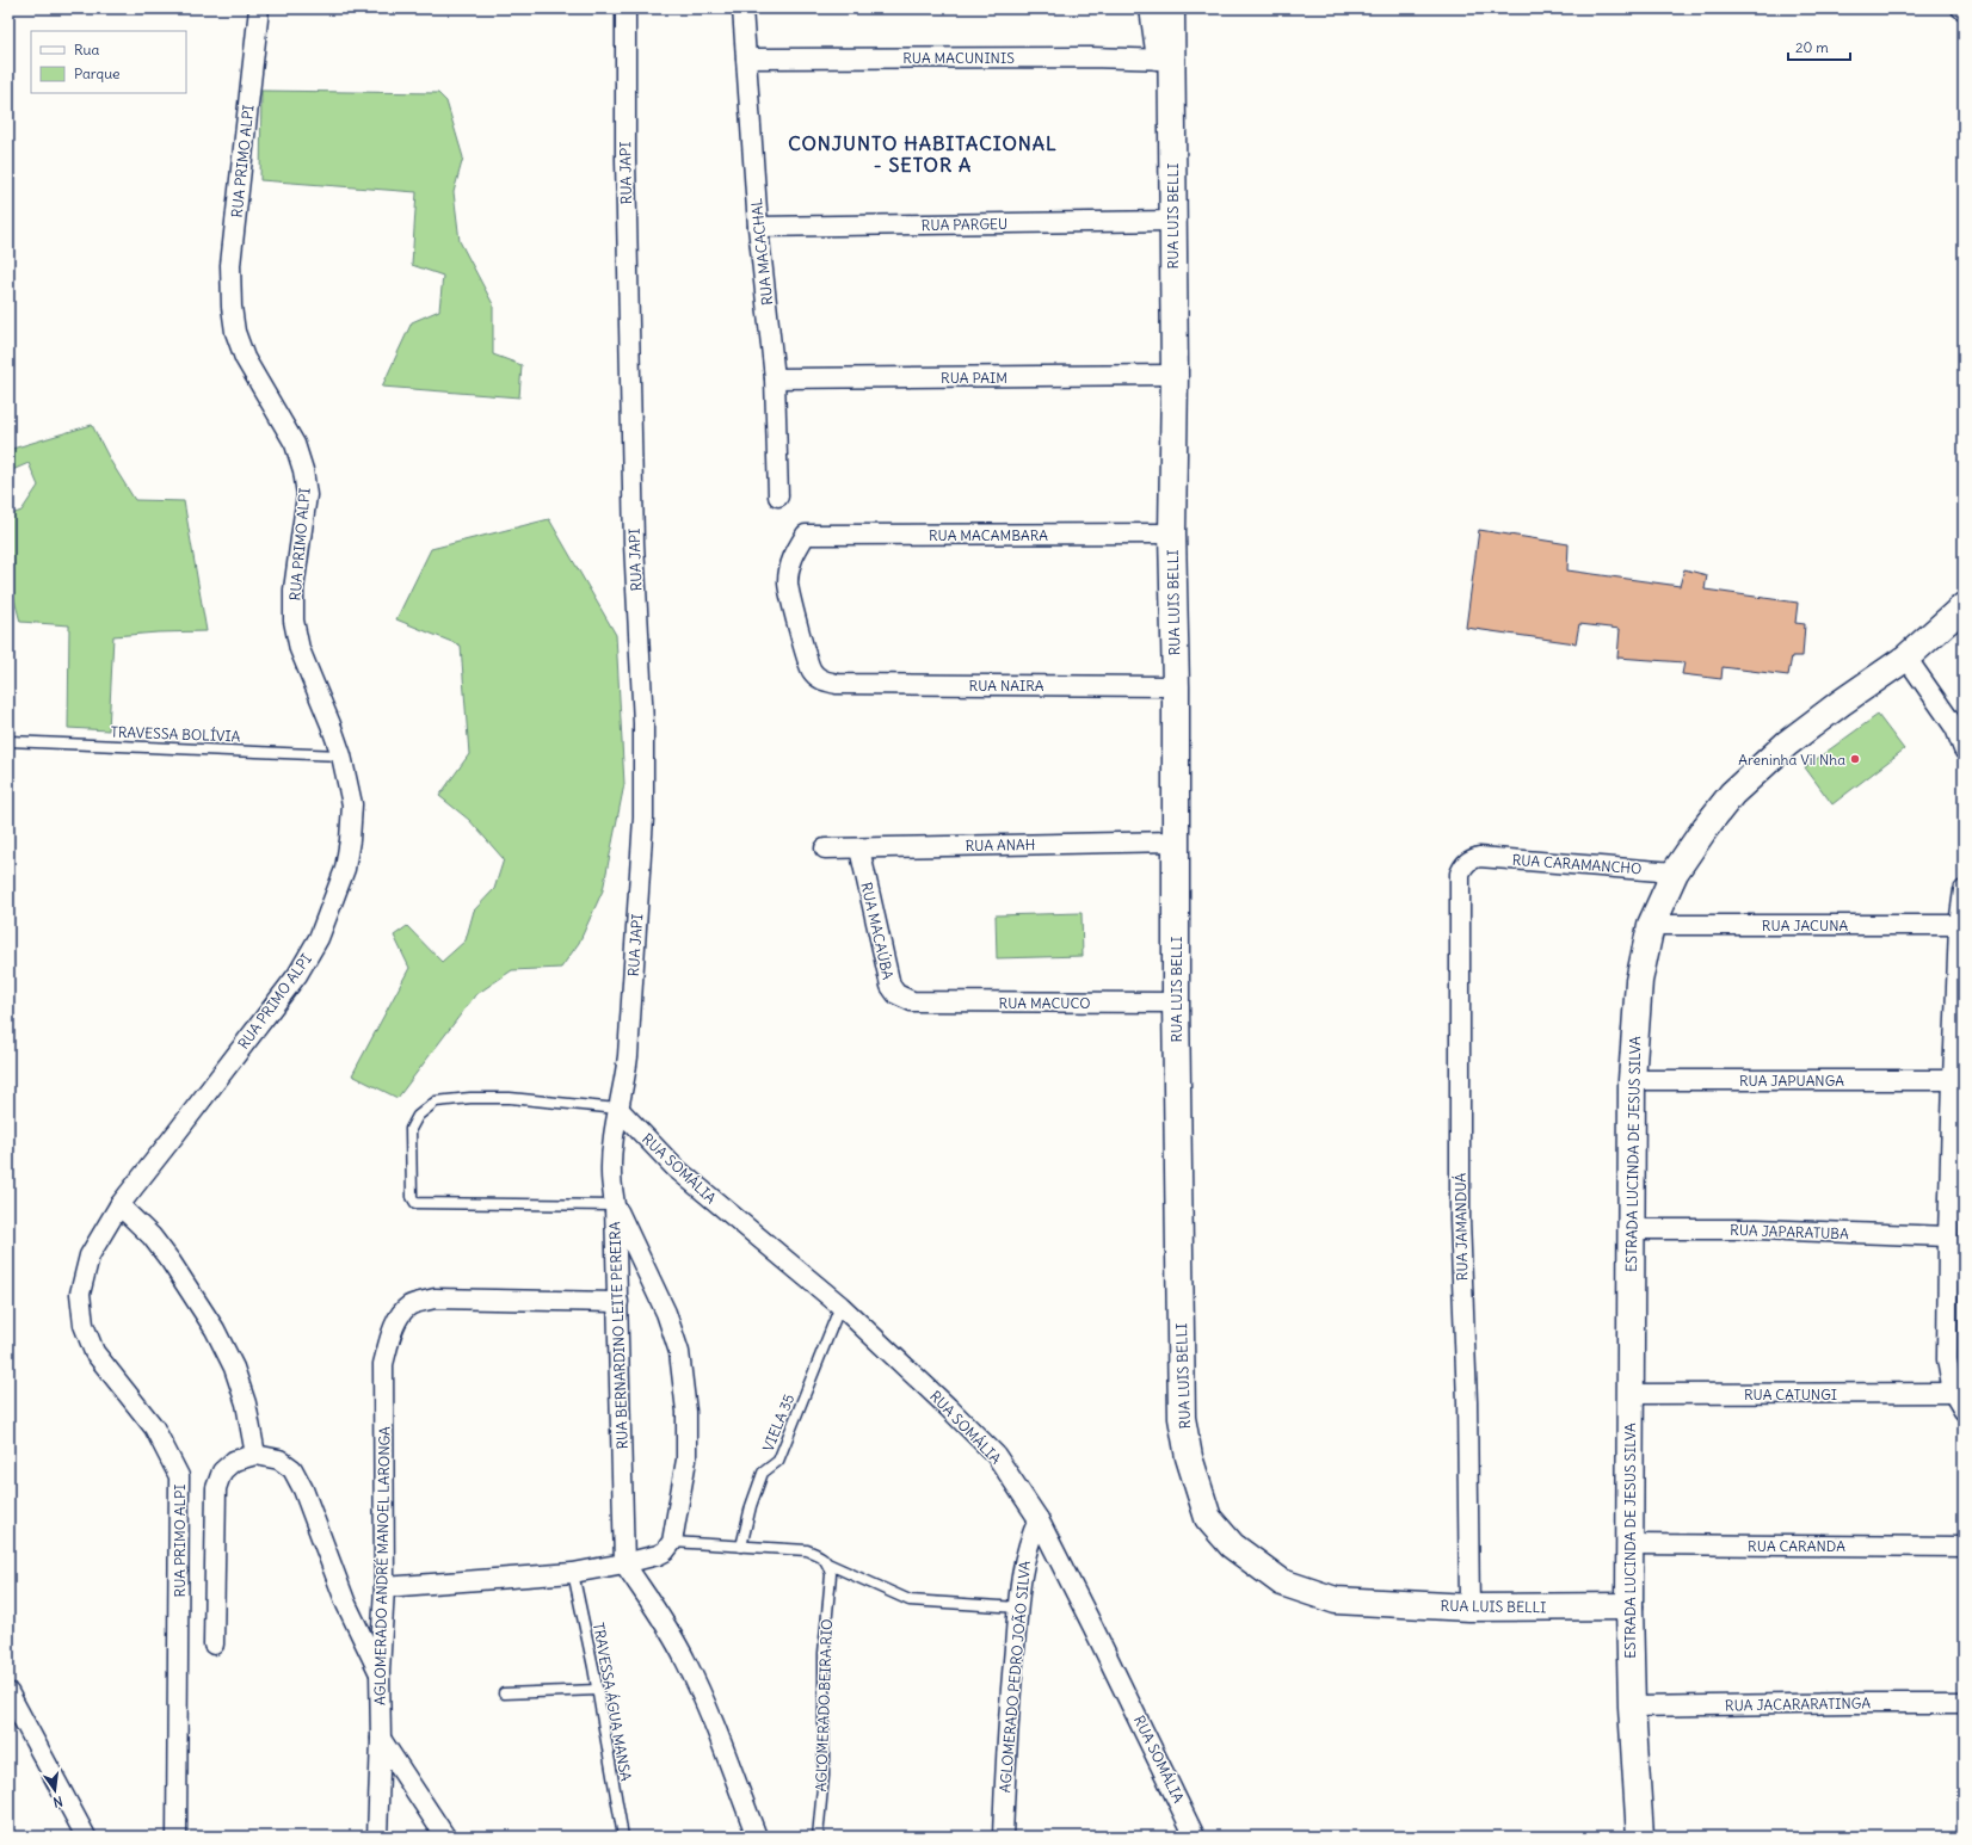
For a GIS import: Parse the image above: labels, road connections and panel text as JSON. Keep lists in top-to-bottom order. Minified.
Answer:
{"streets":{"street":["RUA MACUNINIS","RUA PRIMO ALPI","RUA JAPI","RUA LUIS BELLI","RUA PARGEU","RUA MACACHAL","RUA PAIM","RUA MACAMBARA","RUA NAIRA","RUA ANAH","RUA CARAMANCHO","RUA JACUNA","RUA MACAÚBA","RUA MACUCO","RUA JAPUANGA","ESTRADA LUCINDA DE JESUS SILVA","RUA SOMÁLIA","RUA JAMANDUÁ","RUA JAPARATUBA","RUA BERNARDINO LEITE PEREIRA","RUA CATUNGI","RUA CARANDA","AGLOMERADO ANDRÉ MANOEL LARONGA","AGLOMERADO PEDRO JOÃO SILVA","RUA JACARARATINGA"],"lane":["TRAVESSA BOLÍVIA","VIELA 35","TRAVESSA ÁGUA MANSA","AGLOMERADO BEIRA RIO"]},"crossings":[["RUA MACUNINIS","RUA LUIS BELLI"],["RUA MACUNINIS","RUA MACACHAL"],["RUA PRIMO ALPI","TRAVESSA BOLÍVIA"],["RUA JAPI","RUA SOMÁLIA"],["RUA JAPI","RUA BERNARDINO LEITE PEREIRA"],["RUA LUIS BELLI","RUA PARGEU"],["RUA LUIS BELLI","RUA PAIM"],["RUA LUIS BELLI","RUA MACAMBARA"],["RUA LUIS BELLI","RUA NAIRA"],["RUA LUIS BELLI","RUA ANAH"],["RUA LUIS BELLI","RUA MACUCO"],["RUA LUIS BELLI","ESTRADA LUCINDA DE JESUS SILVA"],["RUA LUIS BELLI","RUA JAMANDUÁ"],["RUA PARGEU","RUA MACACHAL"],["RUA MACACHAL","RUA PAIM"],["RUA MACAMBARA","RUA NAIRA"],["RUA ANAH","RUA MACAÚBA"],["RUA CARAMANCHO","ESTRADA LUCINDA DE JESUS SILVA"],["RUA CARAMANCHO","RUA JAMANDUÁ"],["RUA JACUNA","ESTRADA LUCINDA DE JESUS SILVA"],["RUA MACAÚBA","RUA MACUCO"],["RUA JAPUANGA","ESTRADA LUCINDA DE JESUS SILVA"],["ESTRADA LUCINDA DE JESUS SILVA","RUA JAPARATUBA"],["ESTRADA LUCINDA DE JESUS SILVA","RUA CATUNGI"],["ESTRADA LUCINDA DE JESUS SILVA","RUA CARANDA"],["ESTRADA LUCINDA DE JESUS SILVA","RUA JACARARATINGA"],["RUA SOMÁLIA","RUA BERNARDINO LEITE PEREIRA"],["RUA SOMÁLIA","VIELA 35"],["RUA SOMÁLIA","AGLOMERADO PEDRO JOÃO SILVA"],["RUA BERNARDINO LEITE PEREIRA","AGLOMERADO ANDRÉ MANOEL LARONGA"]],"districts":["CONJUNTO HABITACIONAL - SETOR A"],"places":["Areninha Vil Nha"],"legend":["Rua","Parque"],"scale_bar":"20 m","north":"bottom"}
